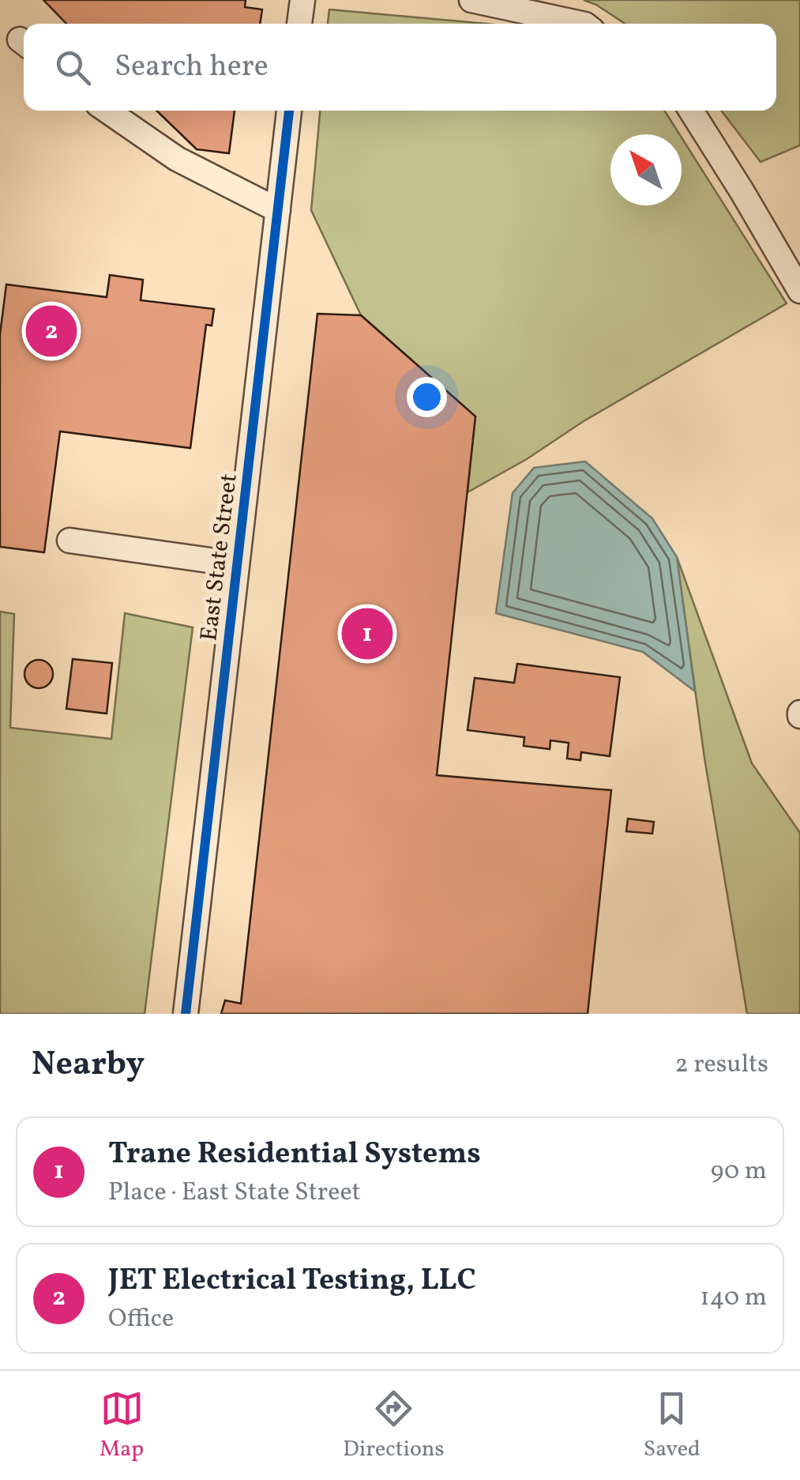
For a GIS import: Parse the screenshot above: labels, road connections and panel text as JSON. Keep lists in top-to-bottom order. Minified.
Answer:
{"streets":{"street":["East State Street"]},"north":"top left","page":{"search":"Search here","pins":["2","1"],"heading":["Nearby","2 results"],"list":[{"mark":"1","name":"Trane Residential Systems","note":"Place · East State Street","value":"90 m"},{"mark":"2","name":"JET Electrical Testing, LLC","note":"Office","value":"140 m"}],"nav":["Map","Directions","Saved"]}}
